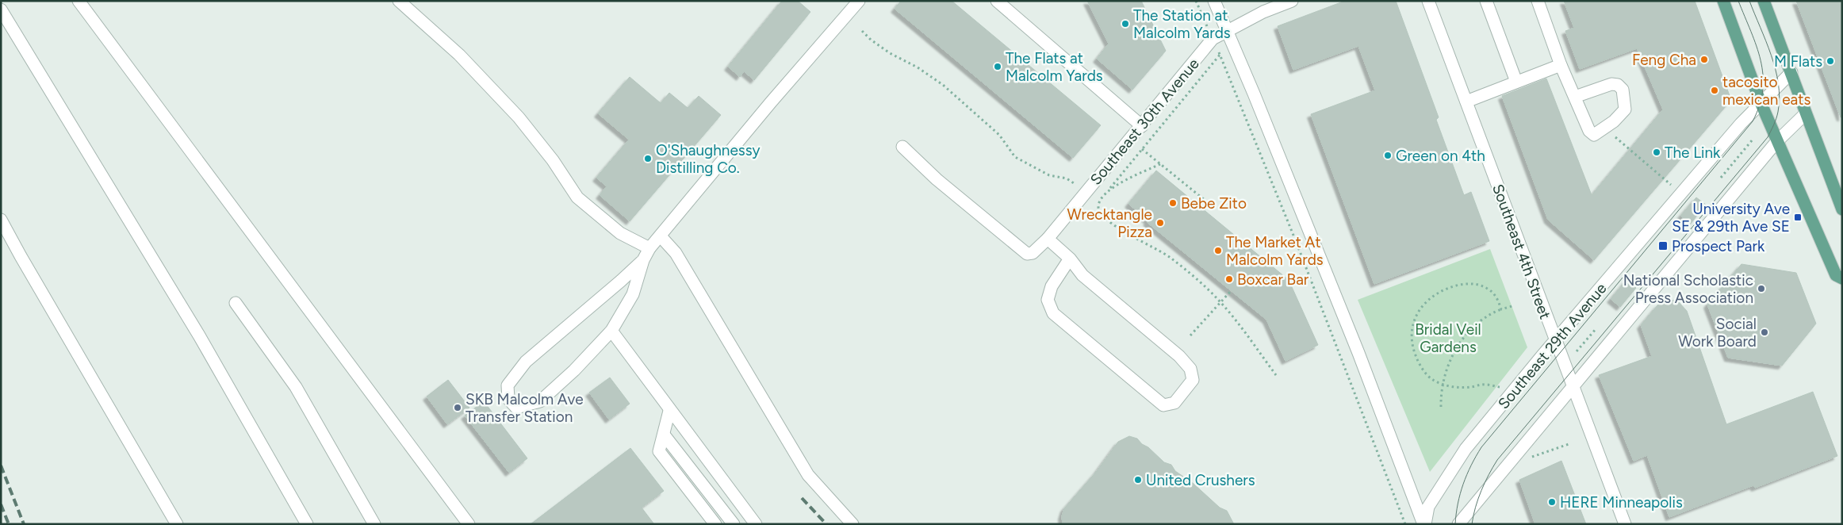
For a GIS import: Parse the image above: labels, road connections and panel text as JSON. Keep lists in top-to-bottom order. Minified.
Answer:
{"streets":{"street":["Southeast 30th Avenue","Southeast 4th Street","Southeast 29th Avenue"]},"crossings":[["Southeast 4th Street","Southeast 29th Avenue"]],"parks":["Bridal Veil Gardens"],"places":{"other":["The Station at Malcolm Yards","Feng Cha","M Flats","The Flats at Malcolm Yards","tacosito mexican eats","The Link","Green on 4th","O'Shaughnessy Distilling Co.","Bebe Zito","Wrecktangle Pizza","The Market At Malcolm Yards","Boxcar Bar","National Scholastic Press Association","Social Work Board","SKB Malcolm Ave Transfer Station","United Crushers","HERE Minneapolis"],"transit":["University Ave SE & 29th Ave SE","Prospect Park"]}}
